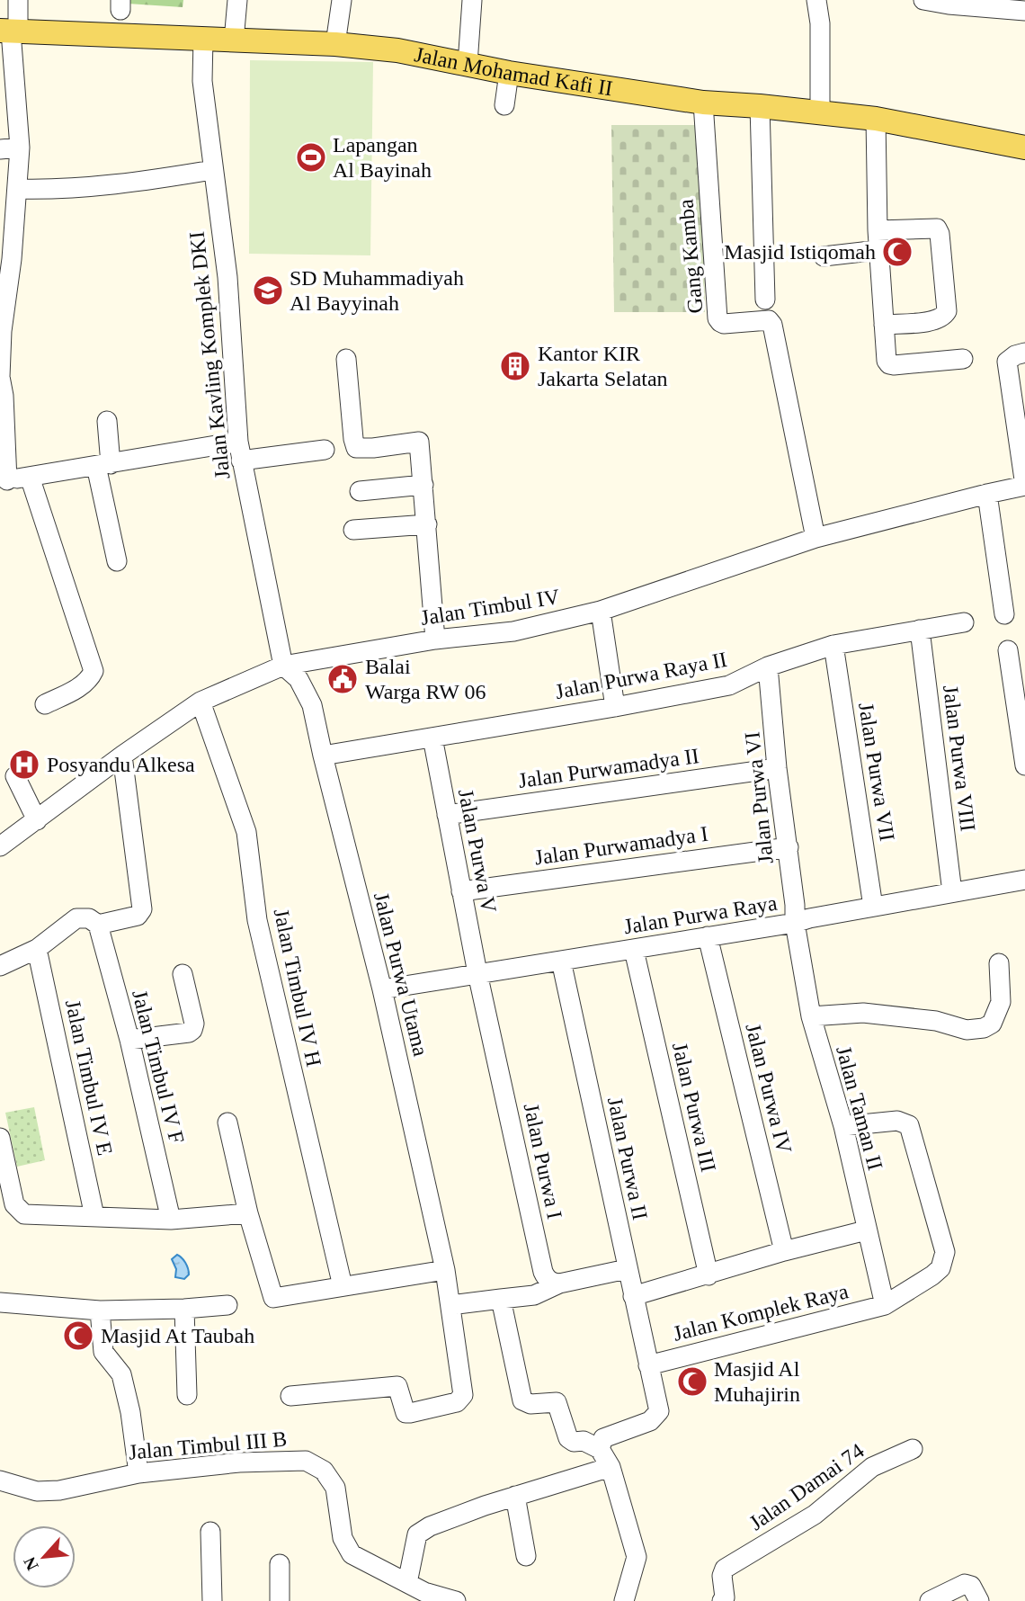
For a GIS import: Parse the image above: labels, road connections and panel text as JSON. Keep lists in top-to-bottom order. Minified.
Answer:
{"streets":{"main road":["Jalan Mohamad Kafi II"],"street":["Gang Kamba","Jalan Kavling Komplek DKI","Jalan Timbul IV","Jalan Purwa Raya II","Jalan Purwa VIII","Jalan Purwamadya II","Jalan Purwa VII","Jalan Purwa VI","Jalan Purwamadya I","Jalan Purwa V","Jalan Purwa Raya","Jalan Purwa Utama","Jalan Timbul IV H","Jalan Timbul IV F","Jalan Timbul IV E","Jalan Purwa IV","Jalan Purwa III","Jalan Taman II","Jalan Purwa II","Jalan Purwa I","Jalan Komplek Raya","Jalan Timbul III B","Jalan Damai 74"]},"crossings":[["Jalan Mohamad Kafi II","Gang Kamba"],["Jalan Mohamad Kafi II","Jalan Kavling Komplek DKI"],["Gang Kamba","Jalan Timbul IV"],["Jalan Kavling Komplek DKI","Jalan Timbul IV"],["Jalan Kavling Komplek DKI","Jalan Purwa Utama"],["Jalan Timbul IV","Jalan Purwa Utama"],["Jalan Timbul IV","Jalan Timbul IV H"],["Jalan Purwa Raya II","Jalan Purwa VIII"],["Jalan Purwa Raya II","Jalan Purwa VII"],["Jalan Purwa Raya II","Jalan Purwa VI"],["Jalan Purwa Raya II","Jalan Purwa V"],["Jalan Purwa Raya II","Jalan Purwa Utama"],["Jalan Purwa VIII","Jalan Purwa Raya"],["Jalan Purwamadya II","Jalan Purwa VI"],["Jalan Purwamadya II","Jalan Purwa V"],["Jalan Purwa VII","Jalan Purwa Raya"],["Jalan Purwa VI","Jalan Purwamadya I"],["Jalan Purwa VI","Jalan Purwa Raya"],["Jalan Purwa VI","Jalan Taman II"],["Jalan Purwamadya I","Jalan Purwa V"],["Jalan Purwa V","Jalan Purwa Raya"],["Jalan Purwa V","Jalan Purwa I"],["Jalan Purwa Raya","Jalan Purwa Utama"],["Jalan Purwa Raya","Jalan Purwa IV"],["Jalan Purwa Raya","Jalan Purwa III"],["Jalan Purwa Raya","Jalan Taman II"],["Jalan Purwa Raya","Jalan Purwa II"],["Jalan Purwa Raya","Jalan Purwa I"],["Jalan Taman II","Jalan Komplek Raya"],["Jalan Purwa II","Jalan Komplek Raya"]],"places":{"sports":["Lapangan Al Bayinah"],"mosque":["Masjid Istiqomah","Masjid At Taubah","Masjid Al Muhajirin"],"school or university":["SD Muhammadiyah Al Bayyinah"],"building":["Kantor KIR Jakarta Selatan"],"public building":["Balai Warga RW 06"],"hospital":["Posyandu Alkesa"]},"north":"bottom left"}
